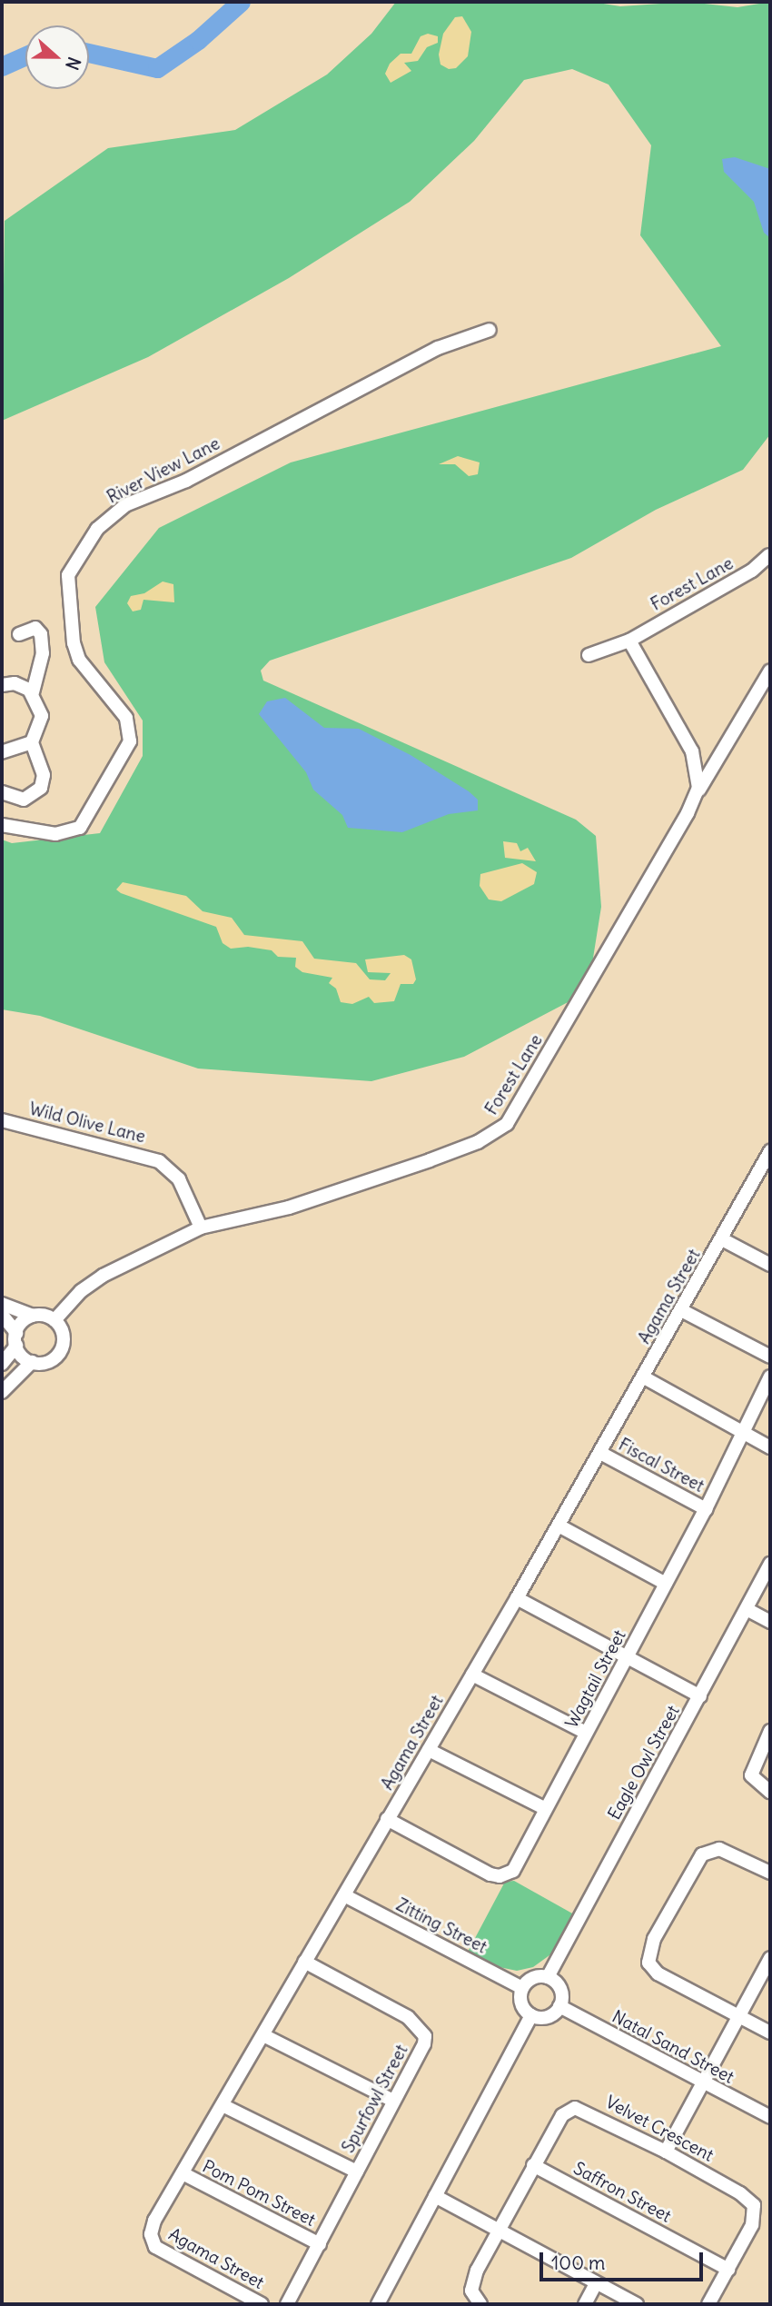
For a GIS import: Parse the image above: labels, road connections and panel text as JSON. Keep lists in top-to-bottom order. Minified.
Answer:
{"streets":{"street":["River View Lane","Forest Lane","Wild Olive Lane","Agama Street","Fiscal Street","Wagtail Street","Eagle Owl Street","Zitting Street","Natal Sand Street","Spurfowl Street","Velvet Crescent","Saffron Street","Pom Pom Street"]},"crossings":[["Forest Lane","Wild Olive Lane"],["Agama Street","Fiscal Street"],["Agama Street","Wagtail Street"],["Agama Street","Zitting Street"],["Agama Street","Spurfowl Street"],["Agama Street","Pom Pom Street"],["Fiscal Street","Wagtail Street"],["Eagle Owl Street","Zitting Street"],["Eagle Owl Street","Natal Sand Street"],["Zitting Street","Natal Sand Street"],["Spurfowl Street","Pom Pom Street"],["Velvet Crescent","Saffron Street"]],"scale_bar":"100 m","north":"right"}
